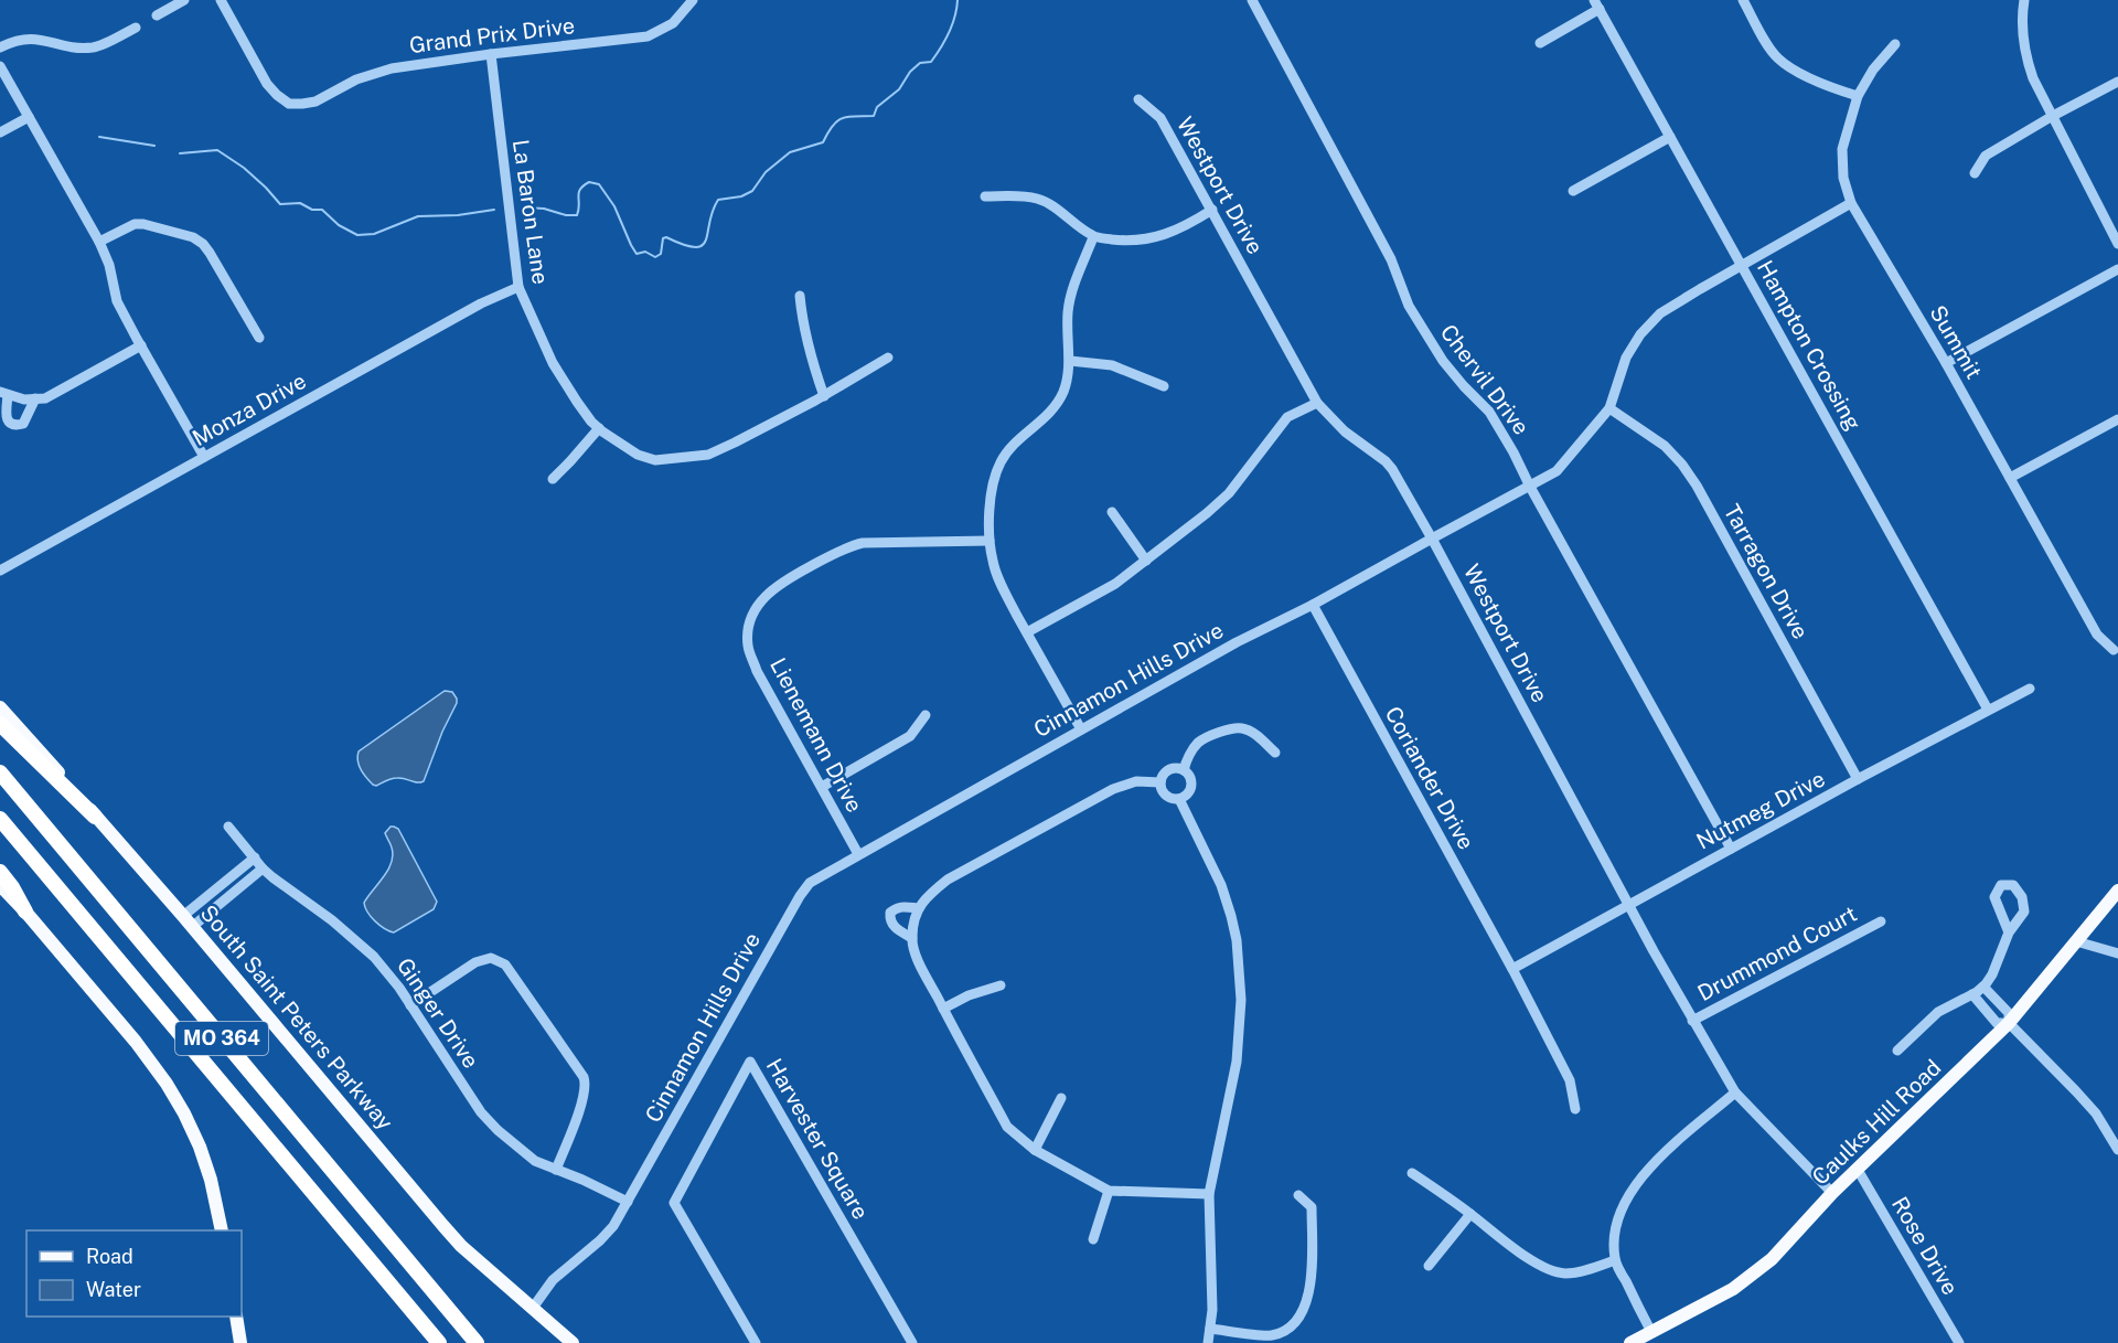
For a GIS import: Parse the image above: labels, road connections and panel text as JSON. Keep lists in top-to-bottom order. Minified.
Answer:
{"streets":{"highway":["MO 364"],"main road":["South Saint Peters Parkway","Caulks Hill Road"],"street":["Grand Prix Drive","Westport Drive","La Baron Lane","Summit","Hampton Crossing","Chervil Drive","Monza Drive","Tarragon Drive","Cinnamon Hills Drive","Lienemann Drive","Coriander Drive","Nutmeg Drive","Drummond Court","Ginger Drive","Harvester Square","Rose Drive"]},"crossings":[["Grand Prix Drive","La Baron Lane"],["Westport Drive","Cinnamon Hills Drive"],["Westport Drive","Nutmeg Drive"],["Westport Drive","Drummond Court"],["Westport Drive","Caulks Hill Road"],["La Baron Lane","Monza Drive"],["Summit","Cinnamon Hills Drive"],["Hampton Crossing","Cinnamon Hills Drive"],["Hampton Crossing","Nutmeg Drive"],["Chervil Drive","Cinnamon Hills Drive"],["Chervil Drive","Nutmeg Drive"],["Tarragon Drive","Cinnamon Hills Drive"],["Tarragon Drive","Nutmeg Drive"],["Cinnamon Hills Drive","Lienemann Drive"],["Cinnamon Hills Drive","Coriander Drive"],["Cinnamon Hills Drive","Ginger Drive"],["Cinnamon Hills Drive","South Saint Peters Parkway"],["Coriander Drive","Nutmeg Drive"],["Caulks Hill Road","Rose Drive"]],"legend":["Road","Water"]}
